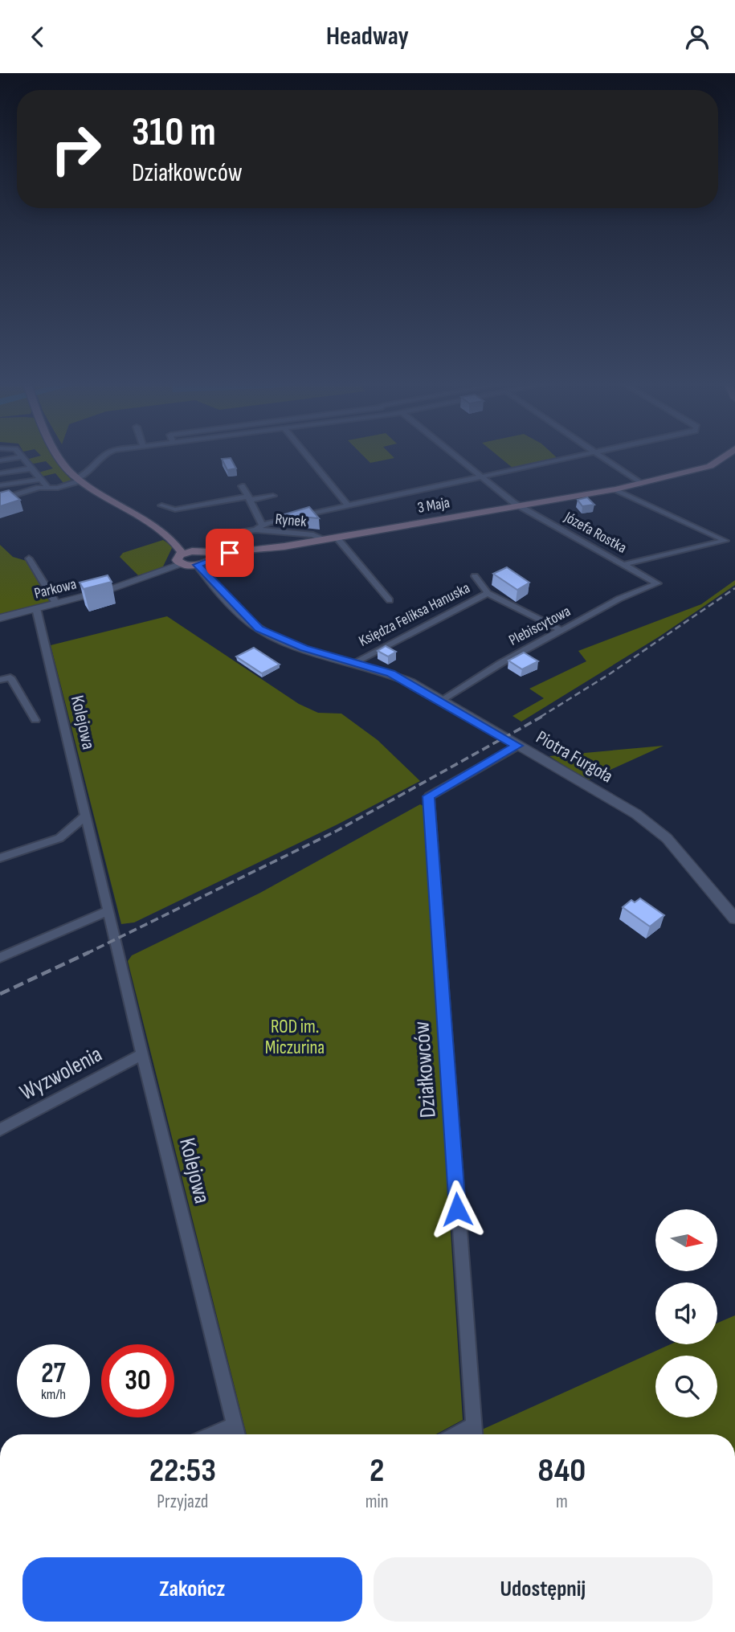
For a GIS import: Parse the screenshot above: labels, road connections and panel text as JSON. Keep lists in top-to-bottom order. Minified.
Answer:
{"streets":{"main road":["3 Maja","Piotra Furgoła"],"street":["Rynek","Józefa Rostka","Parkowa","Księdza Feliksa Hanuska","Plebiscytowa","Kolejowa","Działkowców","Wyzwolenia"]},"crossings":[["3 Maja","Rynek"],["3 Maja","Józefa Rostka"],["3 Maja","Księdza Feliksa Hanuska"],["3 Maja","Piotra Furgoła"],["Józefa Rostka","Plebiscytowa"],["Parkowa","Kolejowa"],["Parkowa","Piotra Furgoła"],["Księdza Feliksa Hanuska","Plebiscytowa"],["Księdza Feliksa Hanuska","Piotra Furgoła"],["Plebiscytowa","Piotra Furgoła"],["Kolejowa","Wyzwolenia"],["Piotra Furgoła","Działkowców"]],"parks":["ROD im. Miczurina"],"north":"right","page":{"header":"Headway","turn":["310 m","Działkowców"],"speed":"27 km/h","limit":"30","eta":["22:53","Przyjazd","2","min","840","m"],"buttons":["Zakończ","Udostępnij"]}}
